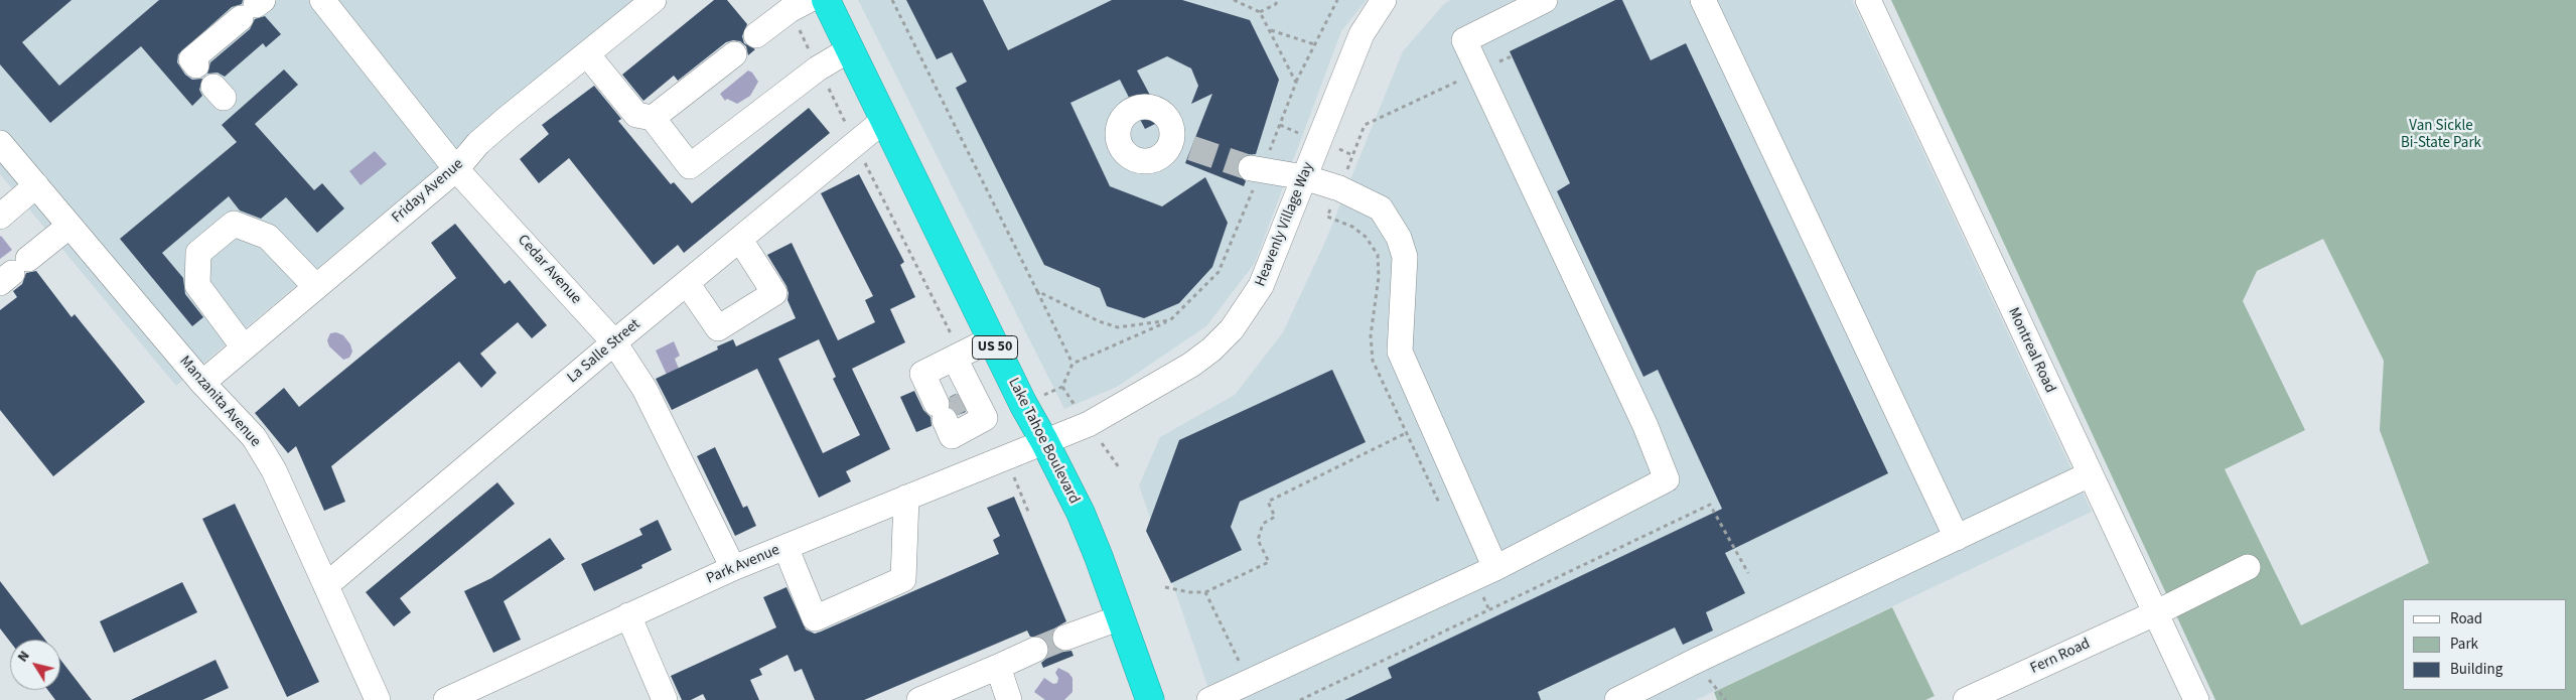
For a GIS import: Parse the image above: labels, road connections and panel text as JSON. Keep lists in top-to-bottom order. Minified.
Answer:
{"streets":{"highway":["US 50","Lake Tahoe Boulevard"],"street":["Friday Avenue","Heavenly Village Way","Cedar Avenue","Montreal Road","La Salle Street","Manzanita Avenue","Park Avenue","Fern Road"]},"crossings":[["Friday Avenue","Cedar Avenue"],["Friday Avenue","Manzanita Avenue"],["Heavenly Village Way","Lake Tahoe Boulevard"],["Heavenly Village Way","Park Avenue"],["Cedar Avenue","La Salle Street"],["Cedar Avenue","Park Avenue"],["Montreal Road","Fern Road"],["La Salle Street","Manzanita Avenue"],["La Salle Street","Lake Tahoe Boulevard"],["Lake Tahoe Boulevard","Park Avenue"]],"parks":["Van Sickle Bi-State Park"],"legend":["Road","Park","Building"],"north":"top left"}
